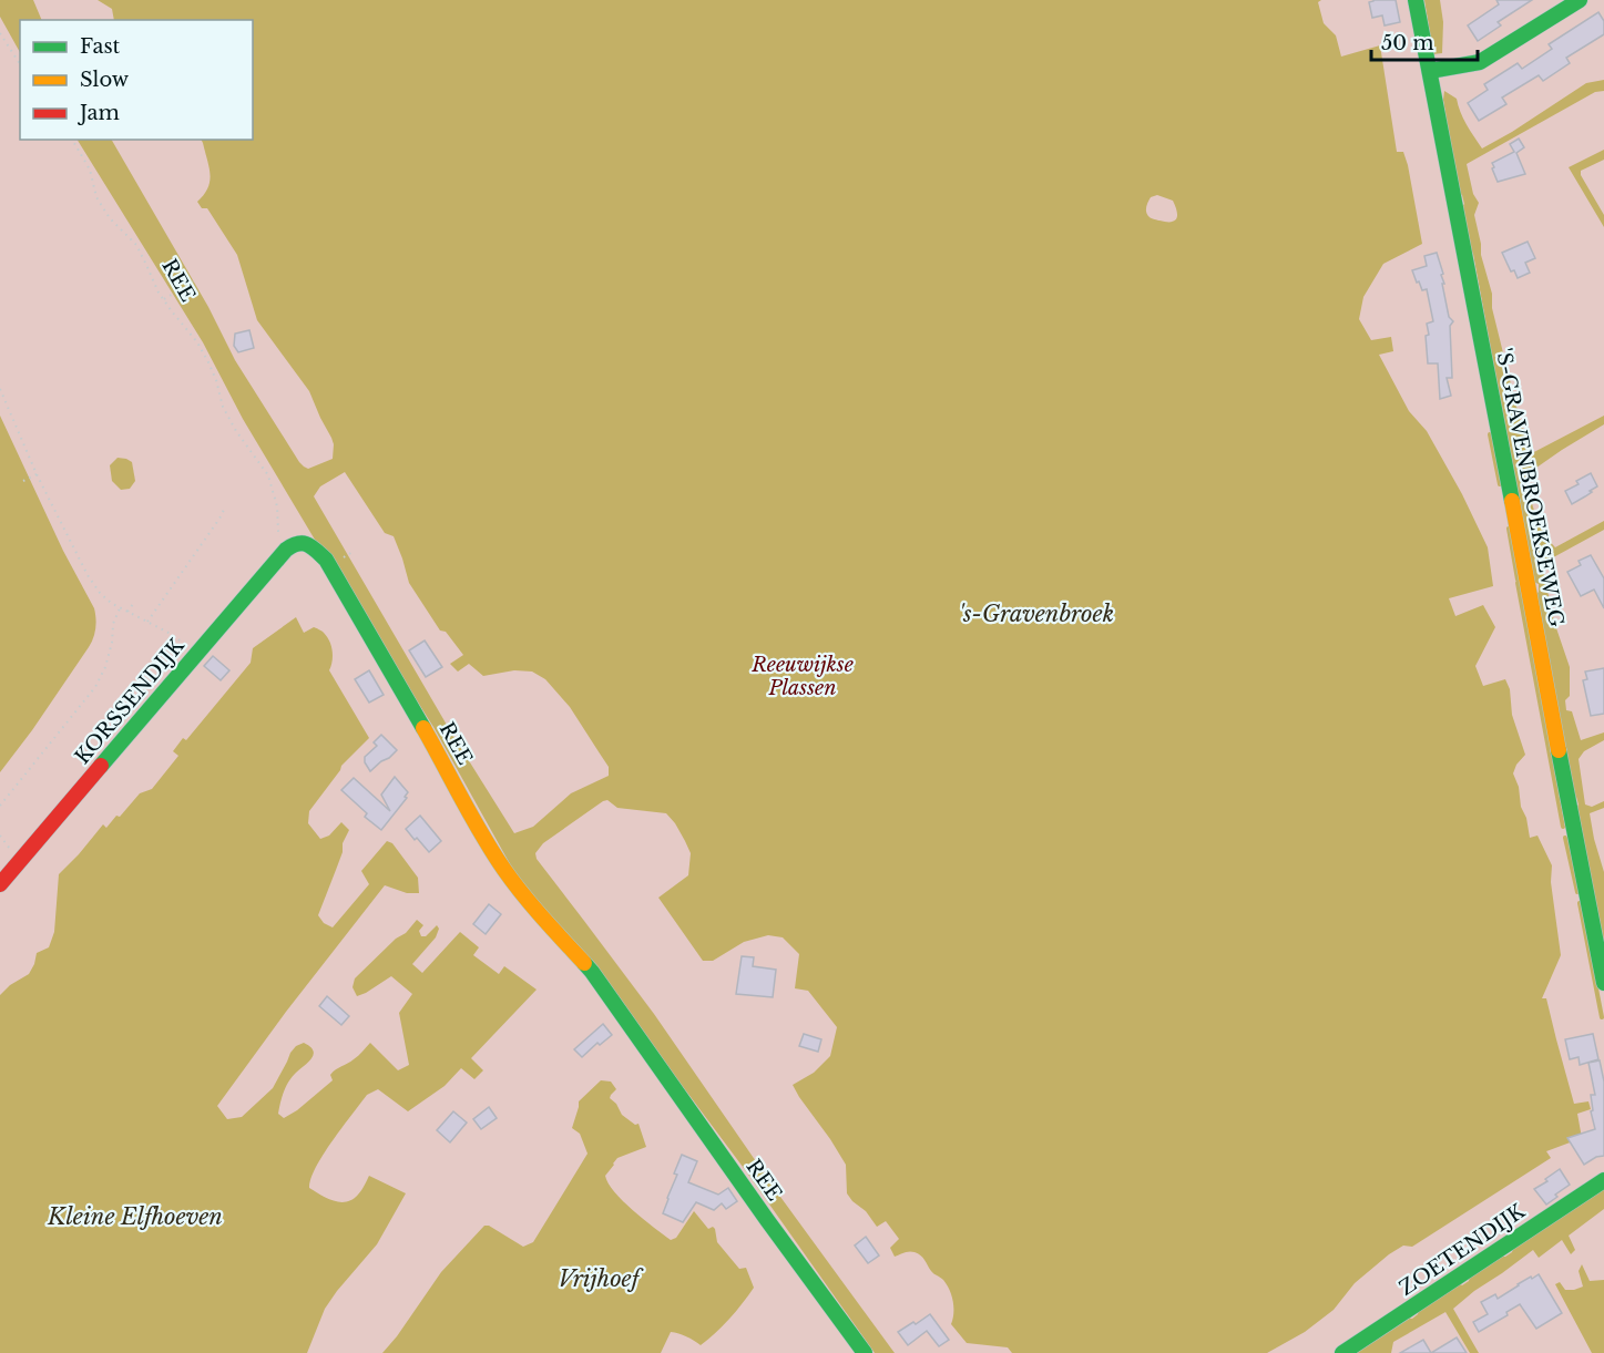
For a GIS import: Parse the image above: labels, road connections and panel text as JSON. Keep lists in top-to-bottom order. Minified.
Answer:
{"streets":{"street":["REE","'S-GRAVENBROEKSEWEG","KORSSENDIJK","ZOETENDIJK"]},"crossings":[["REE","KORSSENDIJK"]],"water":["'s-Gravenbroek","Kleine Elfhoeven","Vrijhoef"],"parks":["Reeuwijkse Plassen"],"legend":["Fast","Slow","Jam"],"scale_bar":"50 m"}
